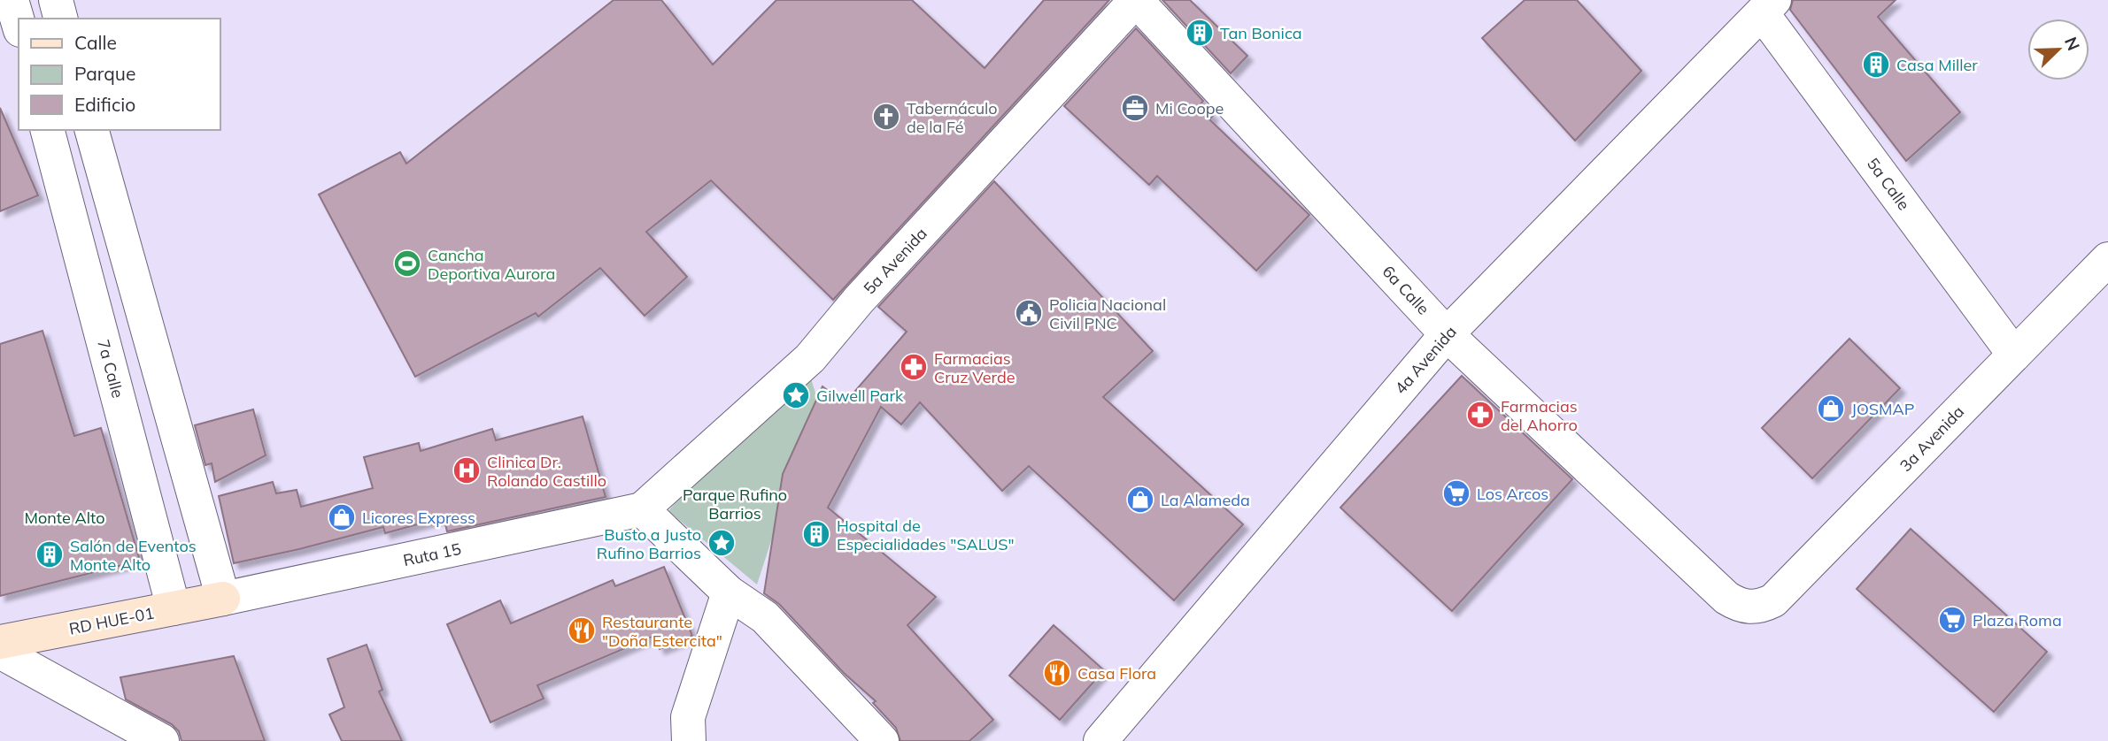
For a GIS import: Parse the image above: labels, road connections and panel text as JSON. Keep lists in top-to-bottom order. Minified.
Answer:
{"streets":{"street":["5a Calle","5a Avenida","6a Calle","4a Avenida","7a Calle","3a Avenida","Ruta 15","RD HUE-01"]},"crossings":[["5a Calle","4a Avenida"],["5a Calle","3a Avenida"],["5a Avenida","6a Calle"],["5a Avenida","Ruta 15"],["6a Calle","4a Avenida"],["6a Calle","3a Avenida"],["7a Calle","RD HUE-01"],["Ruta 15","RD HUE-01"]],"parks":["Parque Rufino Barrios","Monte Alto"],"places":{"building":["Tan Bonica","Casa Miller","Hospital de Especialidades \"SALUS\"","Salón de Eventos Monte Alto"],"office":["Mi Coope"],"church":["Tabernáculo de la Fé"],"sports":["Cancha Deportiva Aurora"],"public building":["Policia Nacional Civil PNC"],"pharmacy":["Farmacias Cruz Verde","Farmacias del Ahorro"],"place":["Gilwell Park","Busto a Justo Rufino Barrios"],"shop":["JOSMAP","La Alameda","Licores Express"],"hospital":["Clinica Dr. Rolando Castillo"],"supermarket":["Los Arcos","Plaza Roma"],"restaurant":["Restaurante \"Doña Estercita\"","Casa Flora"]},"legend":["Calle","Parque","Edificio"],"north":"top right"}
